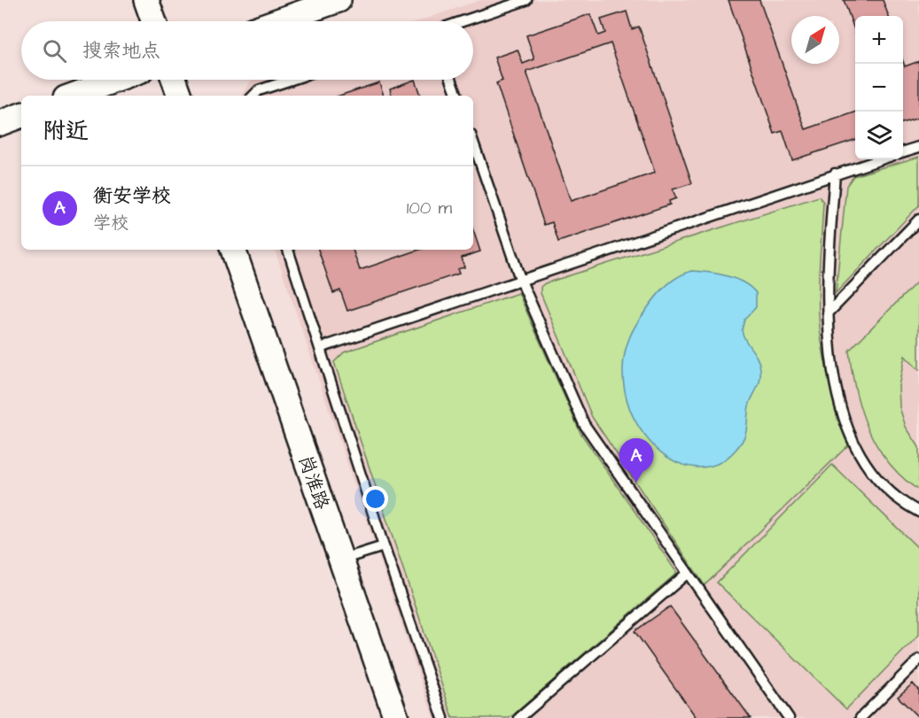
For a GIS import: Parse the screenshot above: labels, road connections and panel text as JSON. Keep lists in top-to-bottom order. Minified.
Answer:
{"streets":{"street":["岗淮路"]},"north":"top right","page":{"map_buttons":["+","−"],"search":"搜索地点","heading":"附近","list":[{"mark":"A","name":"衡安学校","note":"学校","value":"100 m"}],"pins":"A"}}
